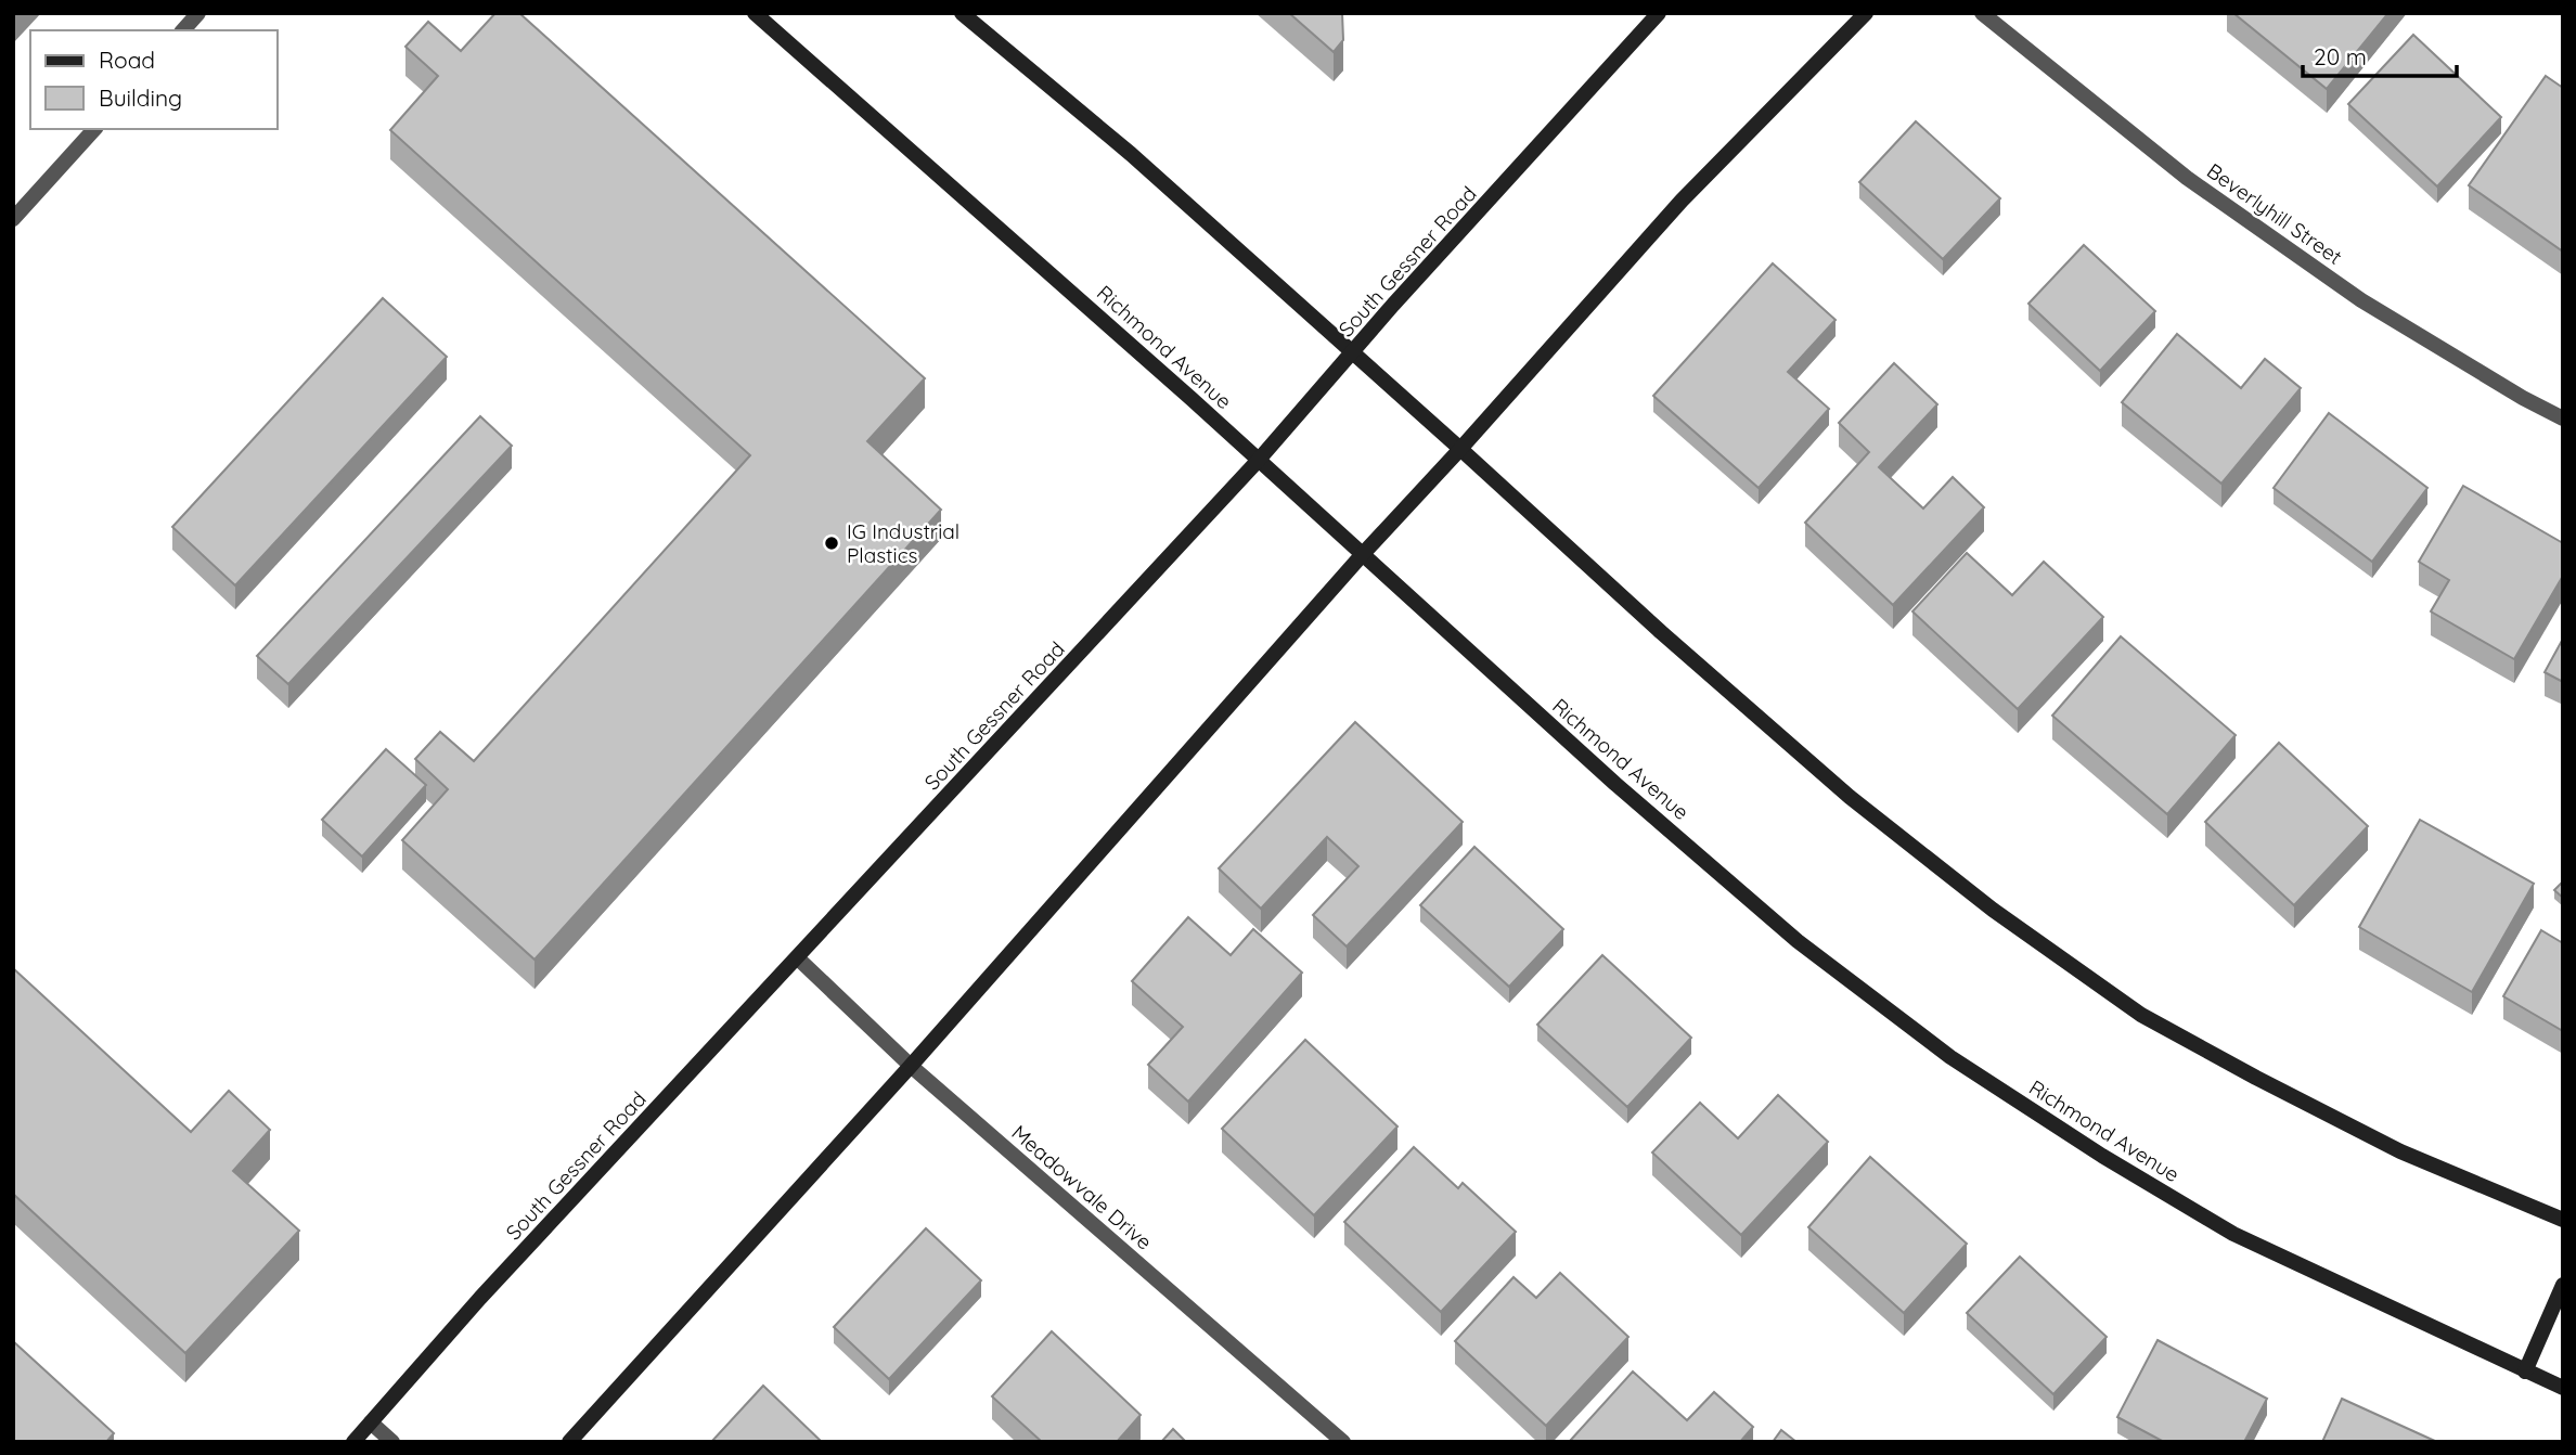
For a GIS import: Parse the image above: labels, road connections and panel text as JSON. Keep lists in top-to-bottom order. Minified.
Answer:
{"streets":{"main road":["South Gessner Road","Richmond Avenue"],"street":["Beverlyhill Street","Meadowvale Drive"]},"crossings":[["South Gessner Road","Richmond Avenue"],["South Gessner Road","Meadowvale Drive"]],"places":["IG Industrial Plastics"],"legend":["Road","Building"],"scale_bar":"20 m"}
